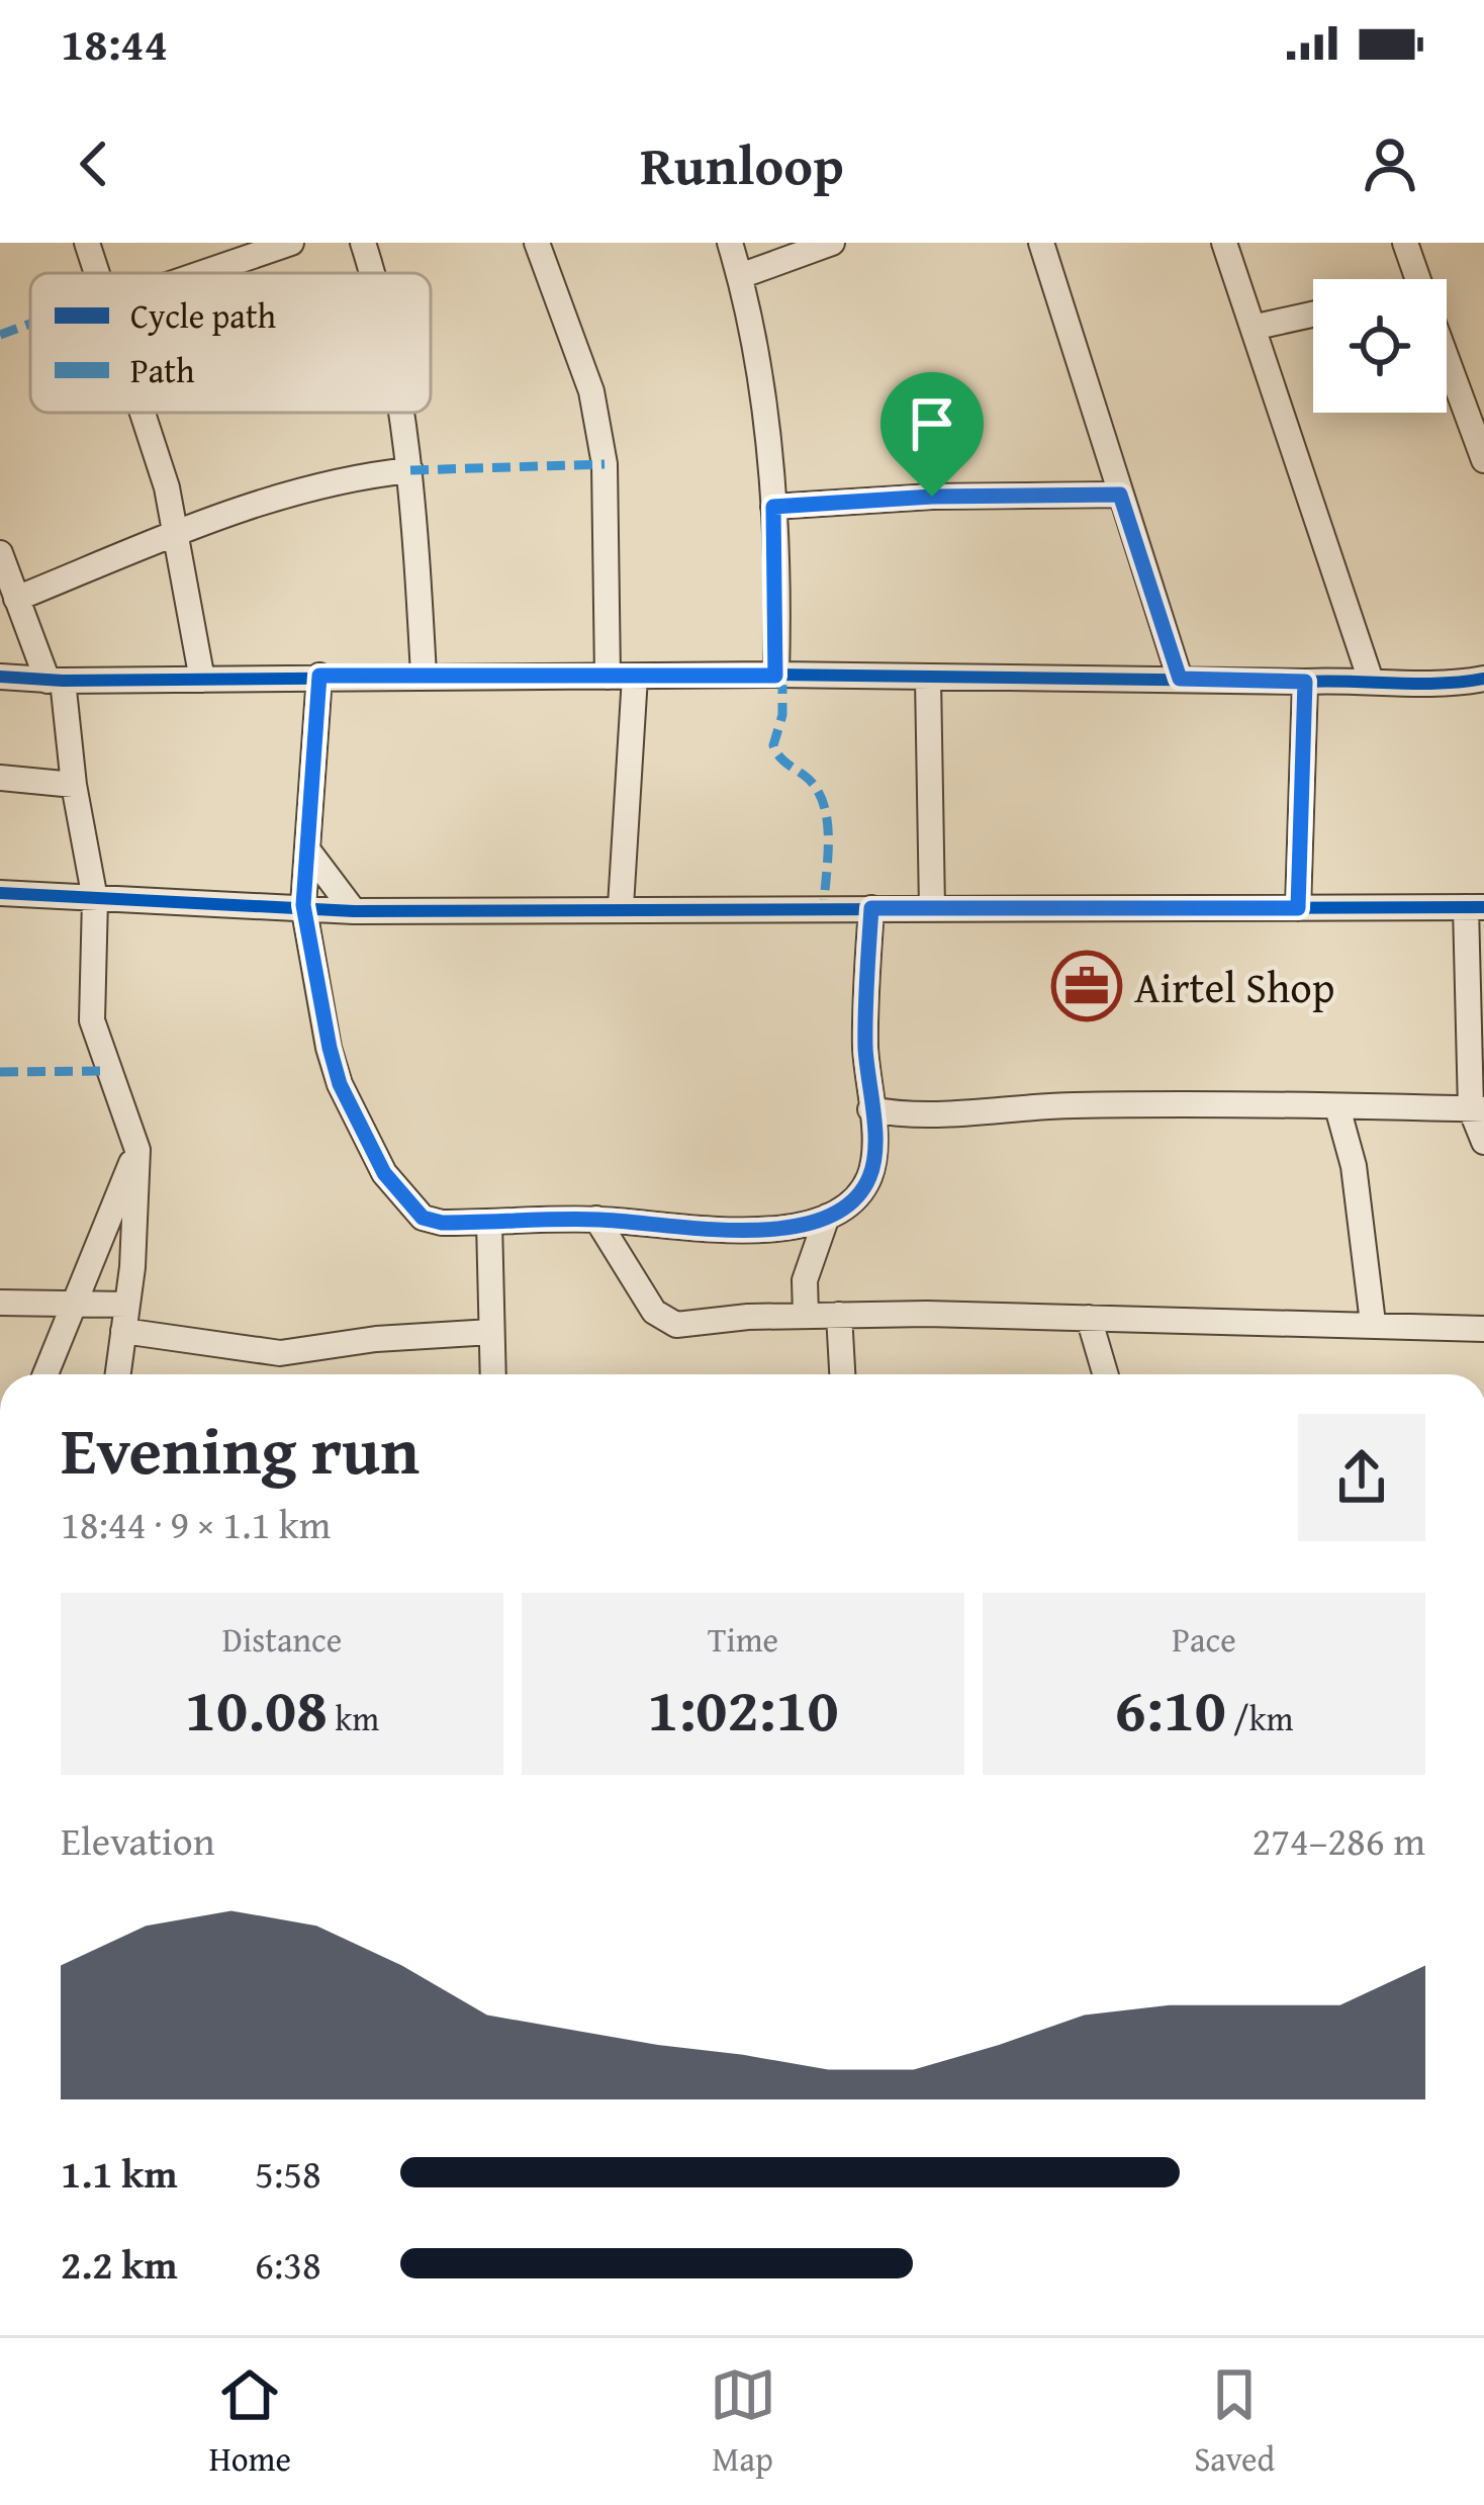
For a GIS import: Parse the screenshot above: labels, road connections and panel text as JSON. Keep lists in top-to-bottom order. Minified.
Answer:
{"places":{"office":["Airtel Shop"]},"legend":["Cycle path","Path"],"page":{"status":"18:44","header":"Runloop","heading":["Evening run","18:44 · 9 × 1.1 km"],"stats":[["Distance","10.08 km"],["Time","1:02:10"],["Pace","6:10 /km"]],"chart":["Elevation","274–286 m"],"list":[{"name":"1.1 km","note":"5:58"},{"name":"2.2 km","note":"6:38"}],"tabs":["Home","Map","Saved"]}}
